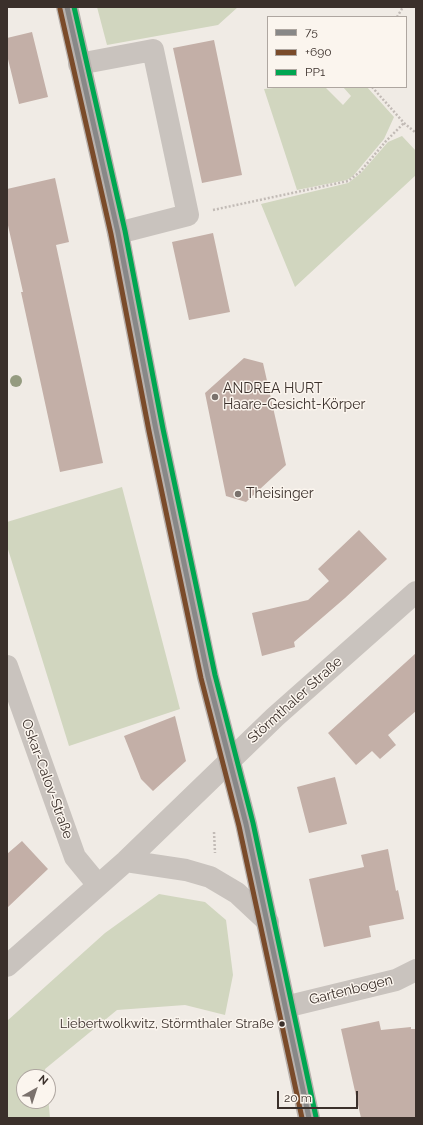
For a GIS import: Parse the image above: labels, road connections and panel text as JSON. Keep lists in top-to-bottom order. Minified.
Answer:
{"streets":{"street":["Störmthaler Straße","Oskar-Calov-Straße","Gartenbogen"]},"crossings":[["Störmthaler Straße","Oskar-Calov-Straße"]],"places":["ANDREA HURT Haare-Gesicht-Körper","Theisinger","Liebertwolkwitz, Störmthaler Straße"],"lines":["transit line 75","transit line PP1","transit line +690"],"legend":["75","+690","PP1"],"scale_bar":"20 m","north":"top right"}
